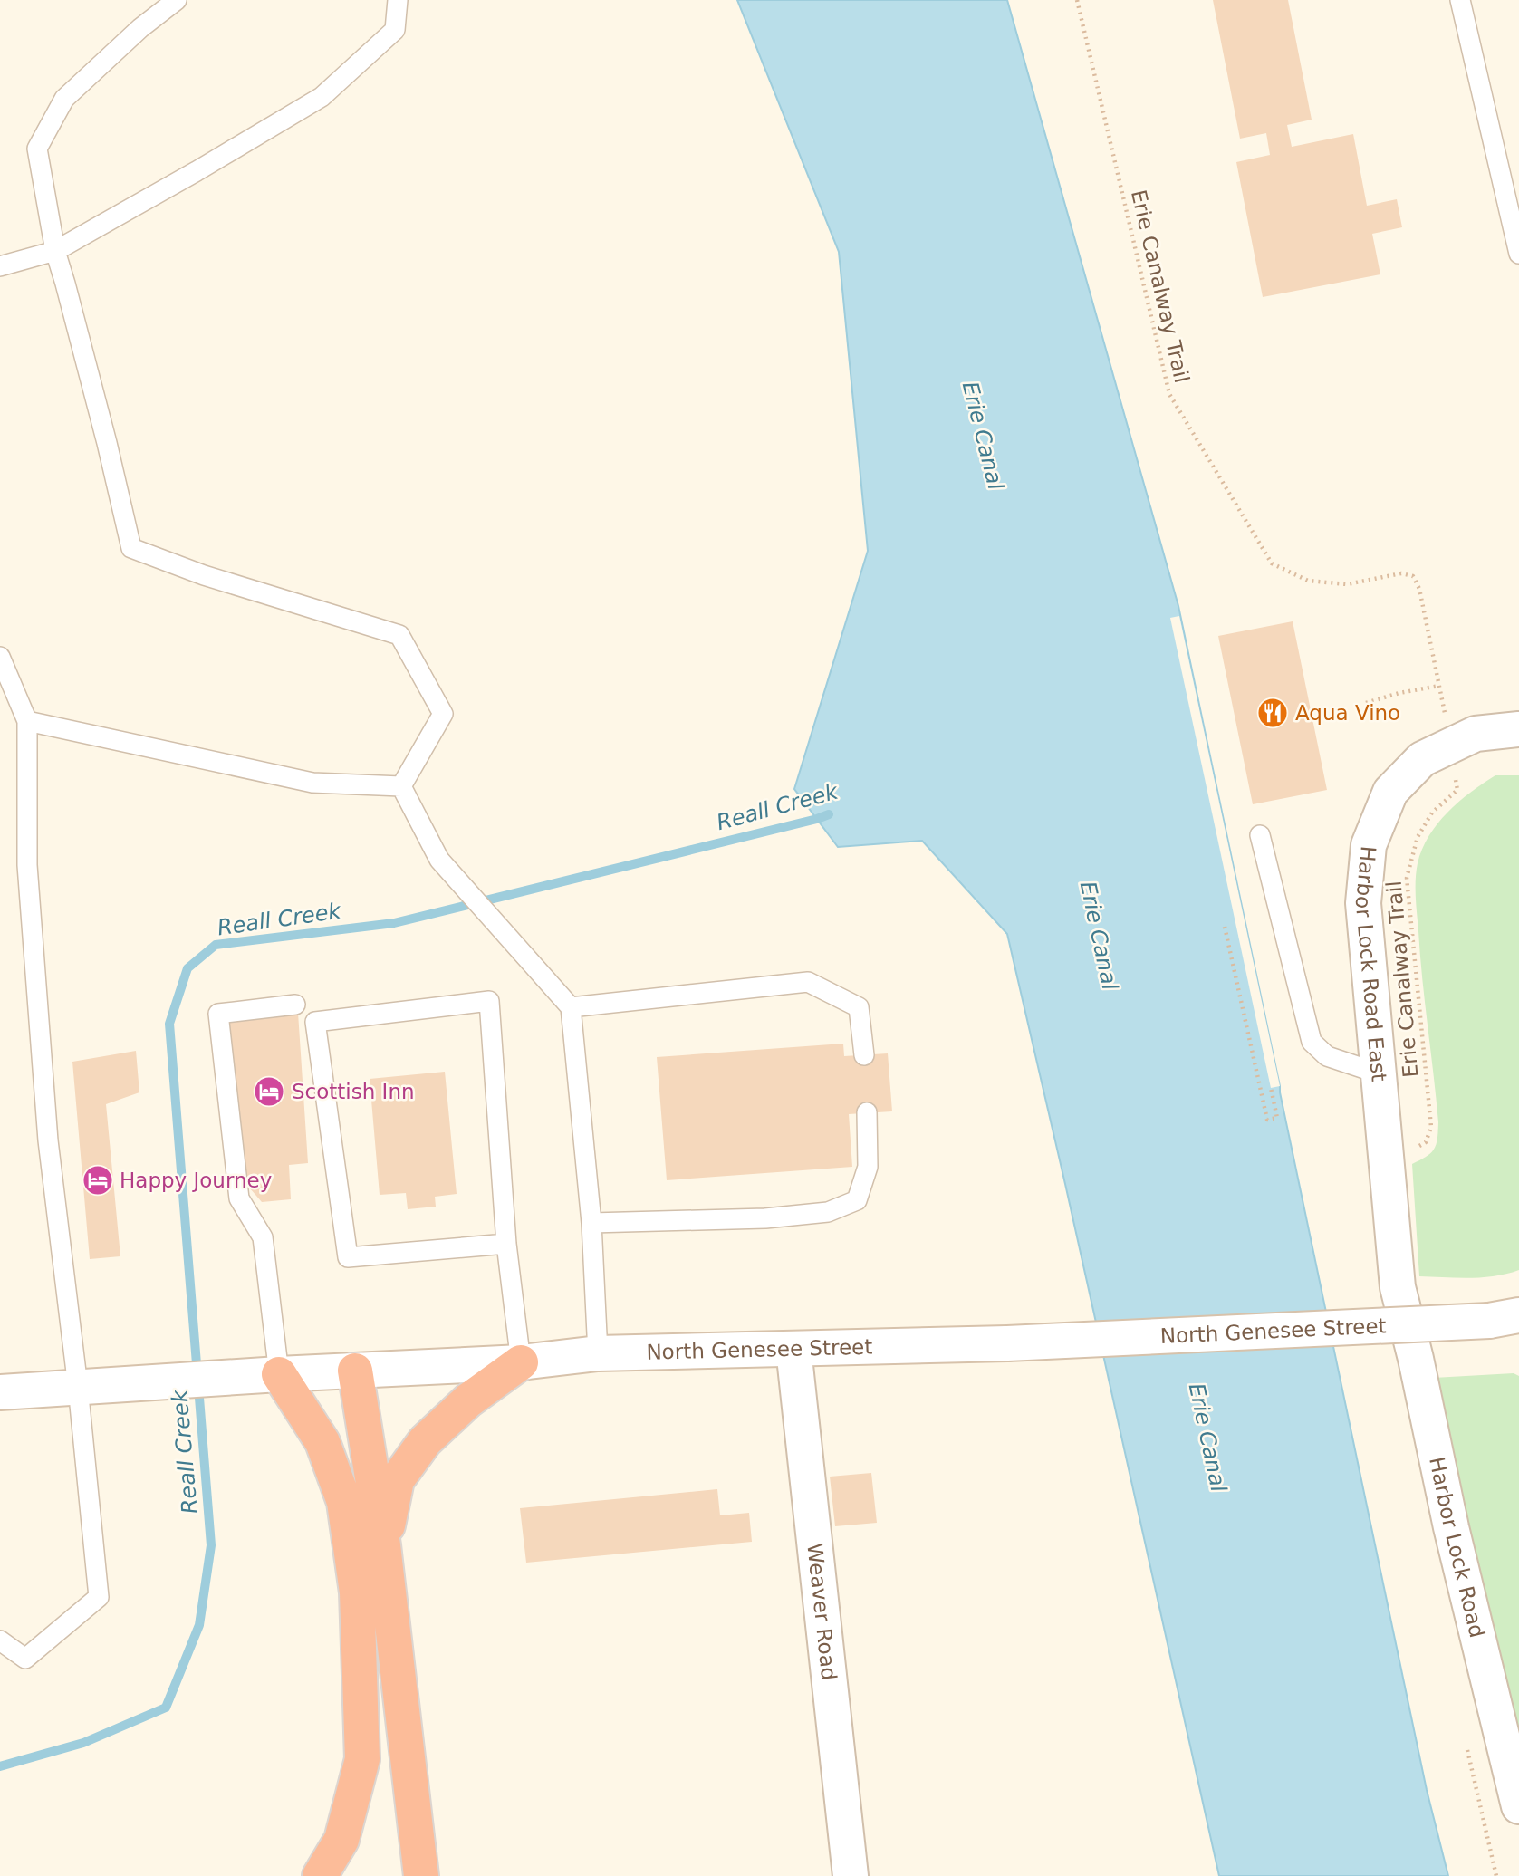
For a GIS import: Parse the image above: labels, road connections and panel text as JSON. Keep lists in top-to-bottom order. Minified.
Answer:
{"streets":{"street":["Harbor Lock Road East","North Genesee Street","Harbor Lock Road","Weaver Road"],"path":["Erie Canalway Trail"]},"crossings":[["Harbor Lock Road East","Harbor Lock Road"],["North Genesee Street","Weaver Road"]],"water":["Erie Canal","Reall Creek"],"places":{"restaurant":["Aqua Vino"],"hotel":["Scottish Inn","Happy Journey"]}}
